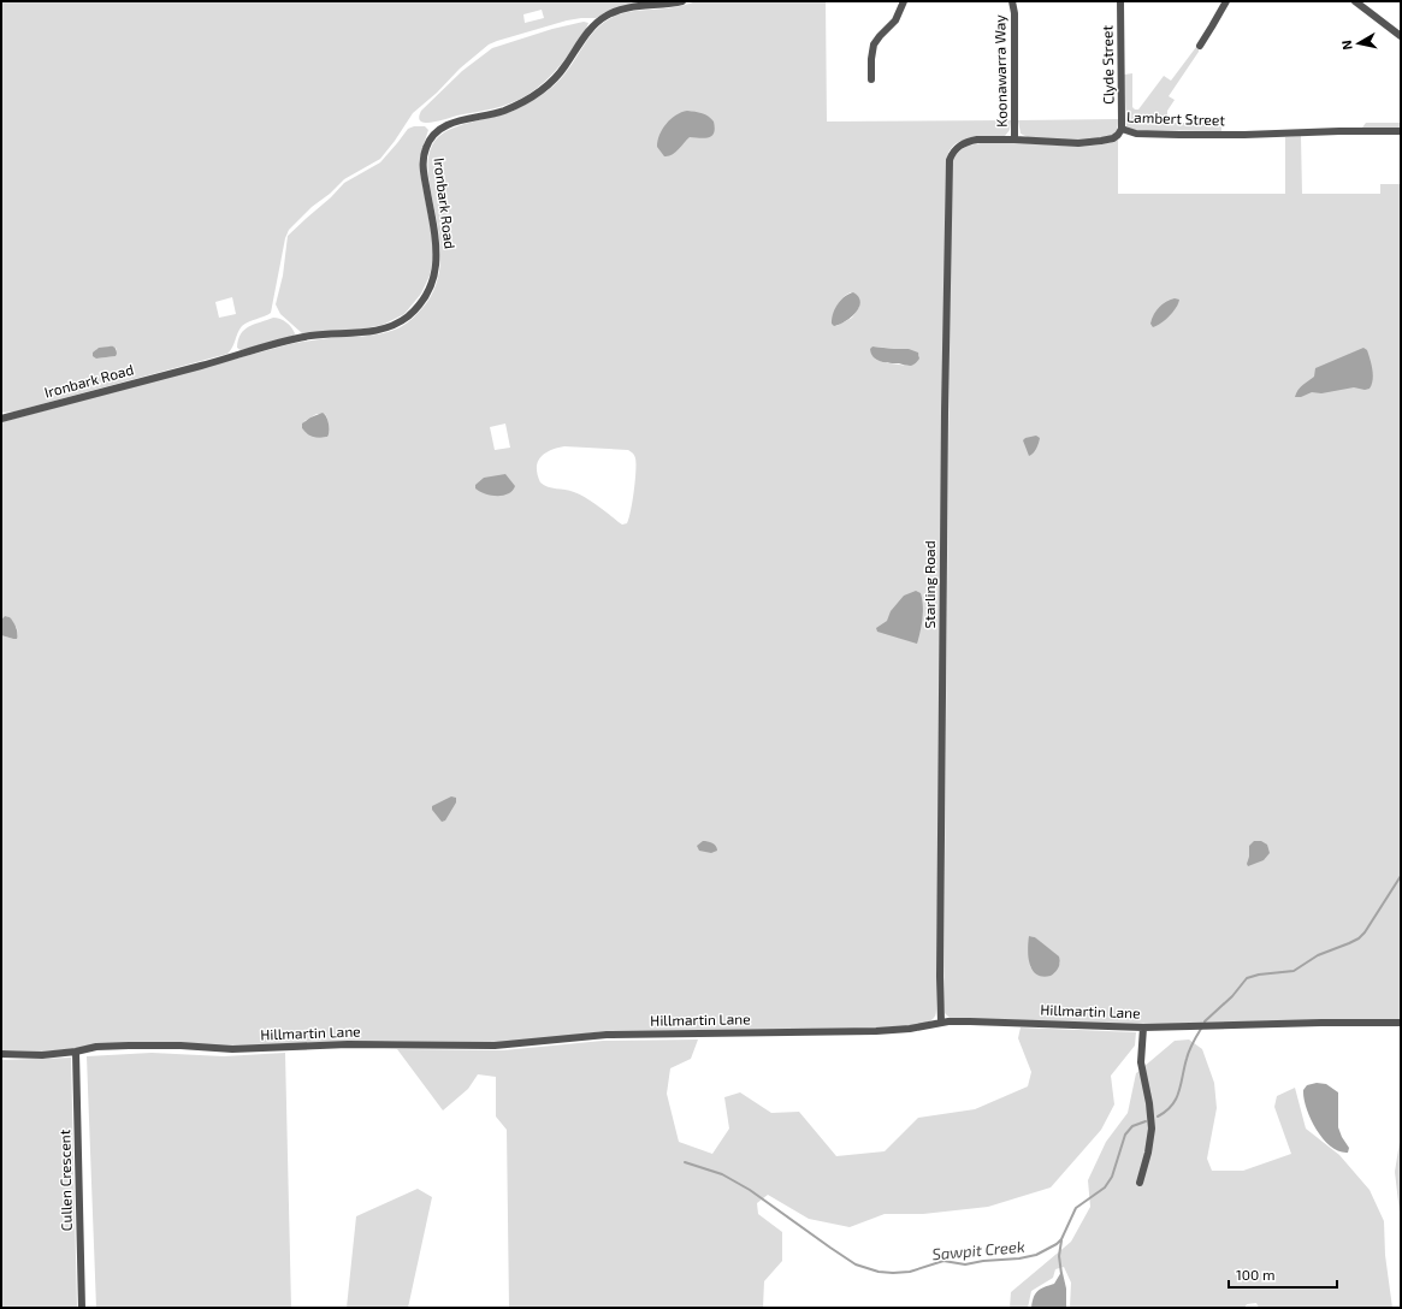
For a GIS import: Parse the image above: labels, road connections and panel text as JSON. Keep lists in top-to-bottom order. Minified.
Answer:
{"streets":{"street":["Clyde Street","Koonawarra Way","Lambert Street","Ironbark Road","Starling Road","Hillmartin Lane","Cullen Crescent"]},"crossings":[["Clyde Street","Lambert Street"],["Koonawarra Way","Lambert Street"],["Lambert Street","Starling Road"],["Starling Road","Hillmartin Lane"],["Hillmartin Lane","Cullen Crescent"]],"water":["Sawpit Creek"],"scale_bar":"100 m","north":"left"}
